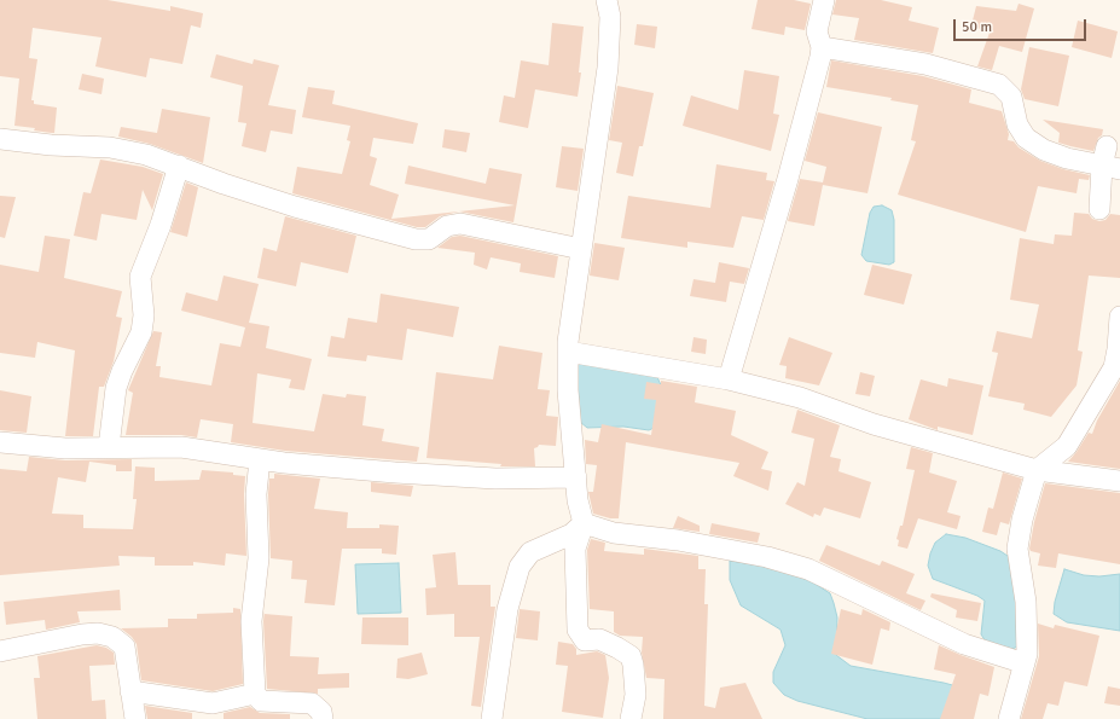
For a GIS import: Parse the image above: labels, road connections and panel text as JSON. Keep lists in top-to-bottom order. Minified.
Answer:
{"scale_bar":"50 m"}
